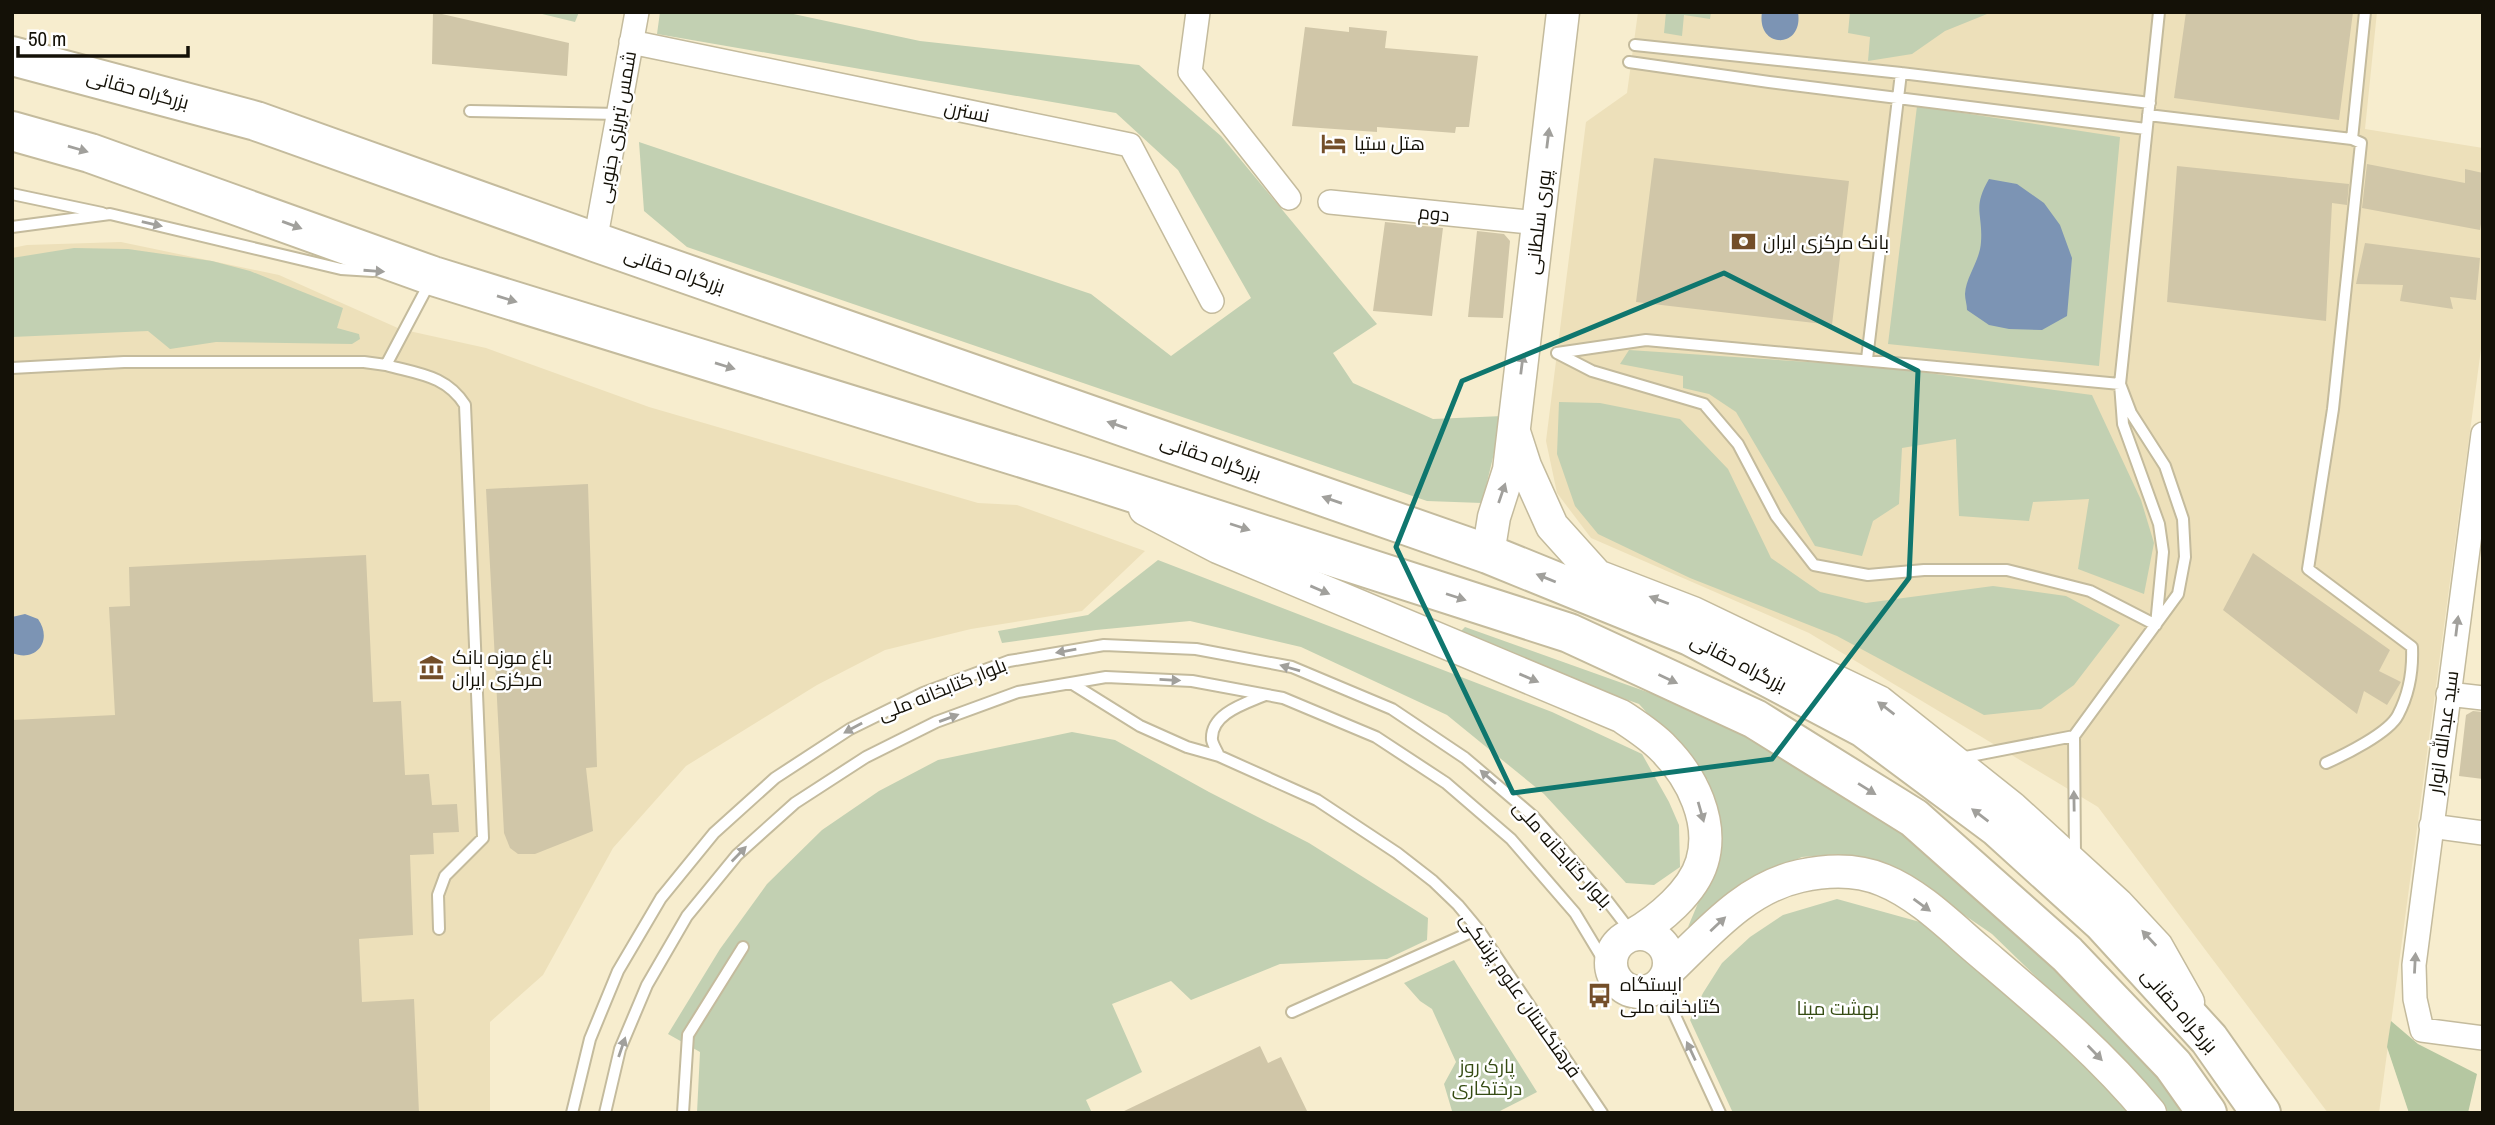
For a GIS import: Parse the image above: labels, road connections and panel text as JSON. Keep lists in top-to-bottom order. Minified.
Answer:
{"streets":{"highway":["بزرگراه حقانی"],"main road":["پوری سلطانی"],"street":["نسترن","شمس تبریزی جنوبی","دوم","سید عبدالله انوار"],"lane":["بلوار کتابخانه ملی","فرهنگستان علوم پزشکی"]},"crossings":[["بزرگراه حقانی","شمس تبریزی جنوبی"],["بزرگراه حقانی","پوری سلطانی"],["نسترن","شمس تبریزی جنوبی"],["دوم","پوری سلطانی"],["بلوار کتابخانه ملی","فرهنگستان علوم پزشکی"]],"one_way":["پوری سلطانی","سید عبدالله انوار"],"parks":["بهشت مينا","پارک روز درختکاری"],"places":{"hotel":["هتل ستیا"],"bank":["بانک مرکزی ایران"],"museum":["باغ موزه بانک مرکزی ایران"],"bus stop":["ایستگاه کتابخانه ملی"]},"scale_bar":"50 m"}
